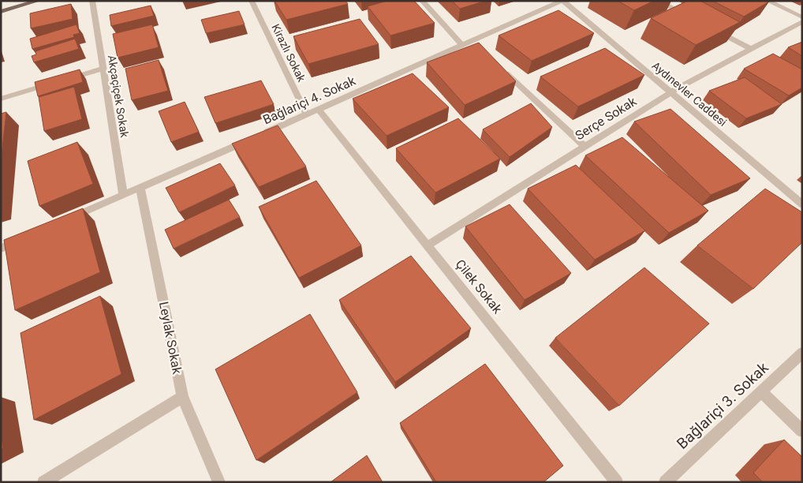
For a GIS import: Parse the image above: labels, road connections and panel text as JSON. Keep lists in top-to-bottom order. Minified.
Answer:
{"streets":{"street":["Kirazlı Sokak","Aydınevler Caddesi","Akçaçiçek Sokak","Bağlariçi 4. Sokak","Serçe Sokak","Çilek Sokak","Leylak Sokak","Bağlariçi 3. Sokak"]},"crossings":[["Kirazlı Sokak","Bağlariçi 4. Sokak"],["Aydınevler Caddesi","Bağlariçi 4. Sokak"],["Aydınevler Caddesi","Serçe Sokak"],["Akçaçiçek Sokak","Bağlariçi 4. Sokak"],["Bağlariçi 4. Sokak","Çilek Sokak"],["Bağlariçi 4. Sokak","Leylak Sokak"],["Serçe Sokak","Çilek Sokak"]]}
